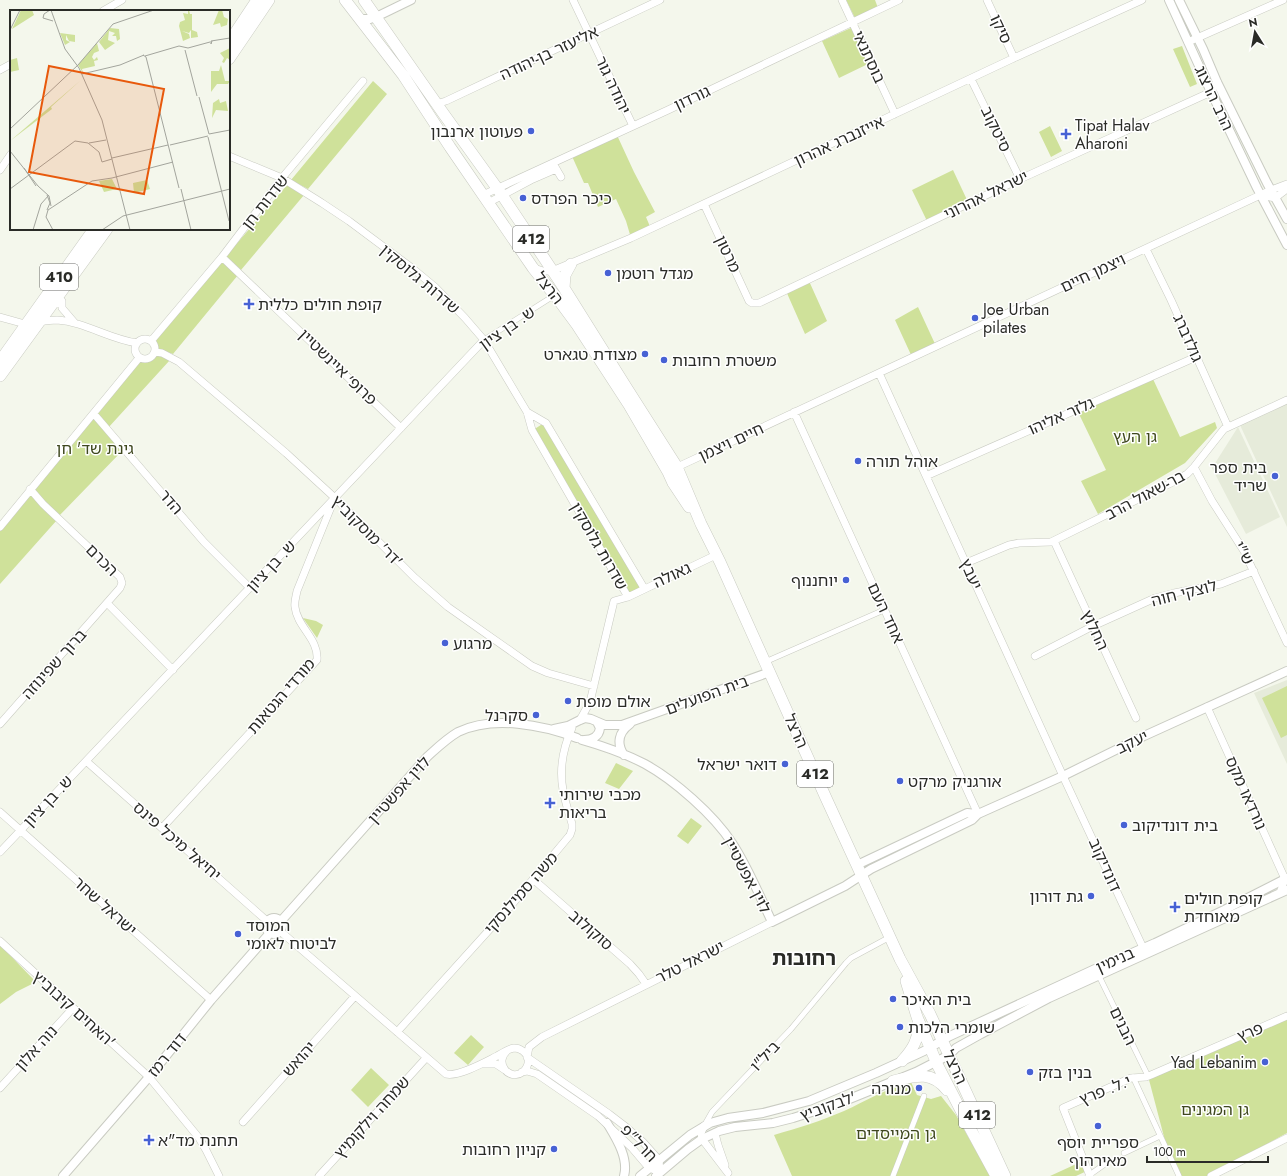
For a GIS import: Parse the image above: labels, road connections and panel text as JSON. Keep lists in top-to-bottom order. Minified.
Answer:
{"streets":{"main road":["412","410","הרצל"],"street":["סיקו","אליעזר בן-יהודה","בוסתנאי","יהודה גור","גורדון","הרב הרצוג","סיטקוב","אייזנברג אהרון","ישראל אהרוני","שדרות חן","מרטון","ויצמן חיים","שדרות גלוסקין","ש. בן ציון","גולדברג","פרופ׳ איינשטיין","גלזר אליהו","חיים ויצמן","בר-שאול הרב","הדר","דר' מוסקוביץ'","ש\"י","הכרם","יעבץ","גאולה","לוצקי חוה","אחד העם","החלוץ","ברוך שפינוזה","בית הפועלים","מורדי הגטאות","יעקב","לוין אפשטיין","נורדאו מקס","יחיאל מיכל פינס","דונדיקוב","משה סמילנסקי","ישראל שחר","סוקולוב","בנימין","ישראל טלר","האחים קיבוביץ'","הבנים","פרץ","נוה אלון","דוד רמז","ביל\"ו","יהואש","י.ל. פרץ","לבקוביץ'","שמחה וילקומיץ","חרל\"פ"]},"crossings":[["סיקו","אייזנברג אהרון"],["אליעזר בן-יהודה","יהודה גור"],["אליעזר בן-יהודה","הרצל"],["בוסתנאי","גורדון"],["בוסתנאי","אייזנברג אהרון"],["יהודה גור","גורדון"],["גורדון","הרצל"],["הרב הרצוג","ישראל אהרוני"],["הרב הרצוג","ויצמן חיים"],["סיטקוב","אייזנברג אהרון"],["סיטקוב","ישראל אהרוני"],["אייזנברג אהרון","מרטון"],["אייזנברג אהרון","הרצל"],["ישראל אהרוני","מרטון"],["שדרות חן","שדרות גלוסקין"],["שדרות חן","פרופ׳ איינשטיין"],["שדרות חן","דר' מוסקוביץ'"],["ויצמן חיים","גולדברג"],["ויצמן חיים","חיים ויצמן"],["ויצמן חיים","יעבץ"],["ויצמן חיים","אחד העם"],["שדרות גלוסקין","ש. בן ציון"],["שדרות גלוסקין","דר' מוסקוביץ'"],["שדרות גלוסקין","גאולה"],["שדרות גלוסקין","בית הפועלים"],["שדרות גלוסקין","לוין אפשטיין"],["שדרות גלוסקין","משה סמילנסקי"],["הרצל","ש. בן ציון"],["הרצל","חיים ויצמן"],["הרצל","גאולה"],["הרצל","בית הפועלים"],["הרצל","יעקב"],["הרצל","בנימין"],["הרצל","ישראל טלר"],["הרצל","ביל\"ו"],["הרצל","לבקוביץ'"],["ש. בן ציון","פרופ׳ איינשטיין"],["ש. בן ציון","הדר"],["ש. בן ציון","דר' מוסקוביץ'"],["ש. בן ציון","הכרם"],["ש. בן ציון","מורדי הגטאות"],["ש. בן ציון","יחיאל מיכל פינס"],["ש. בן ציון","ישראל שחר"],["גולדברג","גלזר אליהו"],["גולדברג","בר-שאול הרב"],["גלזר אליהו","יעבץ"],["חיים ויצמן","אחד העם"],["בר-שאול הרב","ש\"י"],["בר-שאול הרב","החלוץ"],["דר' מוסקוביץ'","מורדי הגטאות"],["ש\"י","לוצקי חוה"],["הכרם","ברוך שפינוזה"],["יעבץ","יעקב"],["יעבץ","דונדיקוב"],["לוצקי חוה","החלוץ"],["אחד העם","יעקב"],["בית הפועלים","לוין אפשטיין"],["בית הפועלים","משה סמילנסקי"],["מורדי הגטאות","יחיאל מיכל פינס"],["יעקב","נורדאו מקס"],["יעקב","דונדיקוב"],["יעקב","ישראל טלר"],["לוין אפשטיין","יחיאל מיכל פינס"],["לוין אפשטיין","משה סמילנסקי"],["לוין אפשטיין","ישראל טלר"],["לוין אפשטיין","דוד רמז"],["נורדאו מקס","בנימין"],["יחיאל מיכל פינס","דוד רמז"],["דונדיקוב","בנימין"],["משה סמילנסקי","סוקולוב"],["ישראל שחר","דוד רמז"],["סוקולוב","ישראל טלר"],["בנימין","הבנים"],["בנימין","לבקוביץ'"],["ישראל טלר","חרל\"פ"],["האחים קיבוביץ'","נוה אלון"],["האחים קיבוביץ'","דוד רמז"],["הבנים","פרץ"],["הבנים","י.ל. פרץ"],["פרץ","י.ל. פרץ"],["ביל\"ו","לבקוביץ'"],["ביל\"ו","חרל\"פ"]],"districts":["רחובות"],"parks":["גן העץ","גינת שד' חן","גן המגינים","גן המייסדים"],"places":{"other":["פעוטון ארנבון","כיכר הפרדס","מגדל רוטמן","Joe Urban pilates","מצודת טגארט","משטרת רחובות","אוהל תורה","בית ספר שריד","יוחננוף","מרגוע","אולם מופת","סקרנל","דואר ישראל","אורגניק מרקט","בית דונדיקוב","גת דורון","המוסד לביטוח לאומי","בית האיכר","שומרי הלכות","Yad Lebanim","בנין בזק","מנורה","ספריית יוסף מאירהוף","קניון רחובות"],"health":["Tipat Halav Aharoni","קופת חולים כללית","מכבי שירותי בריאות","קופת חולים מאוחדת","תחנת מד\"א"]},"scale_bar":"100 m","north":"top"}
